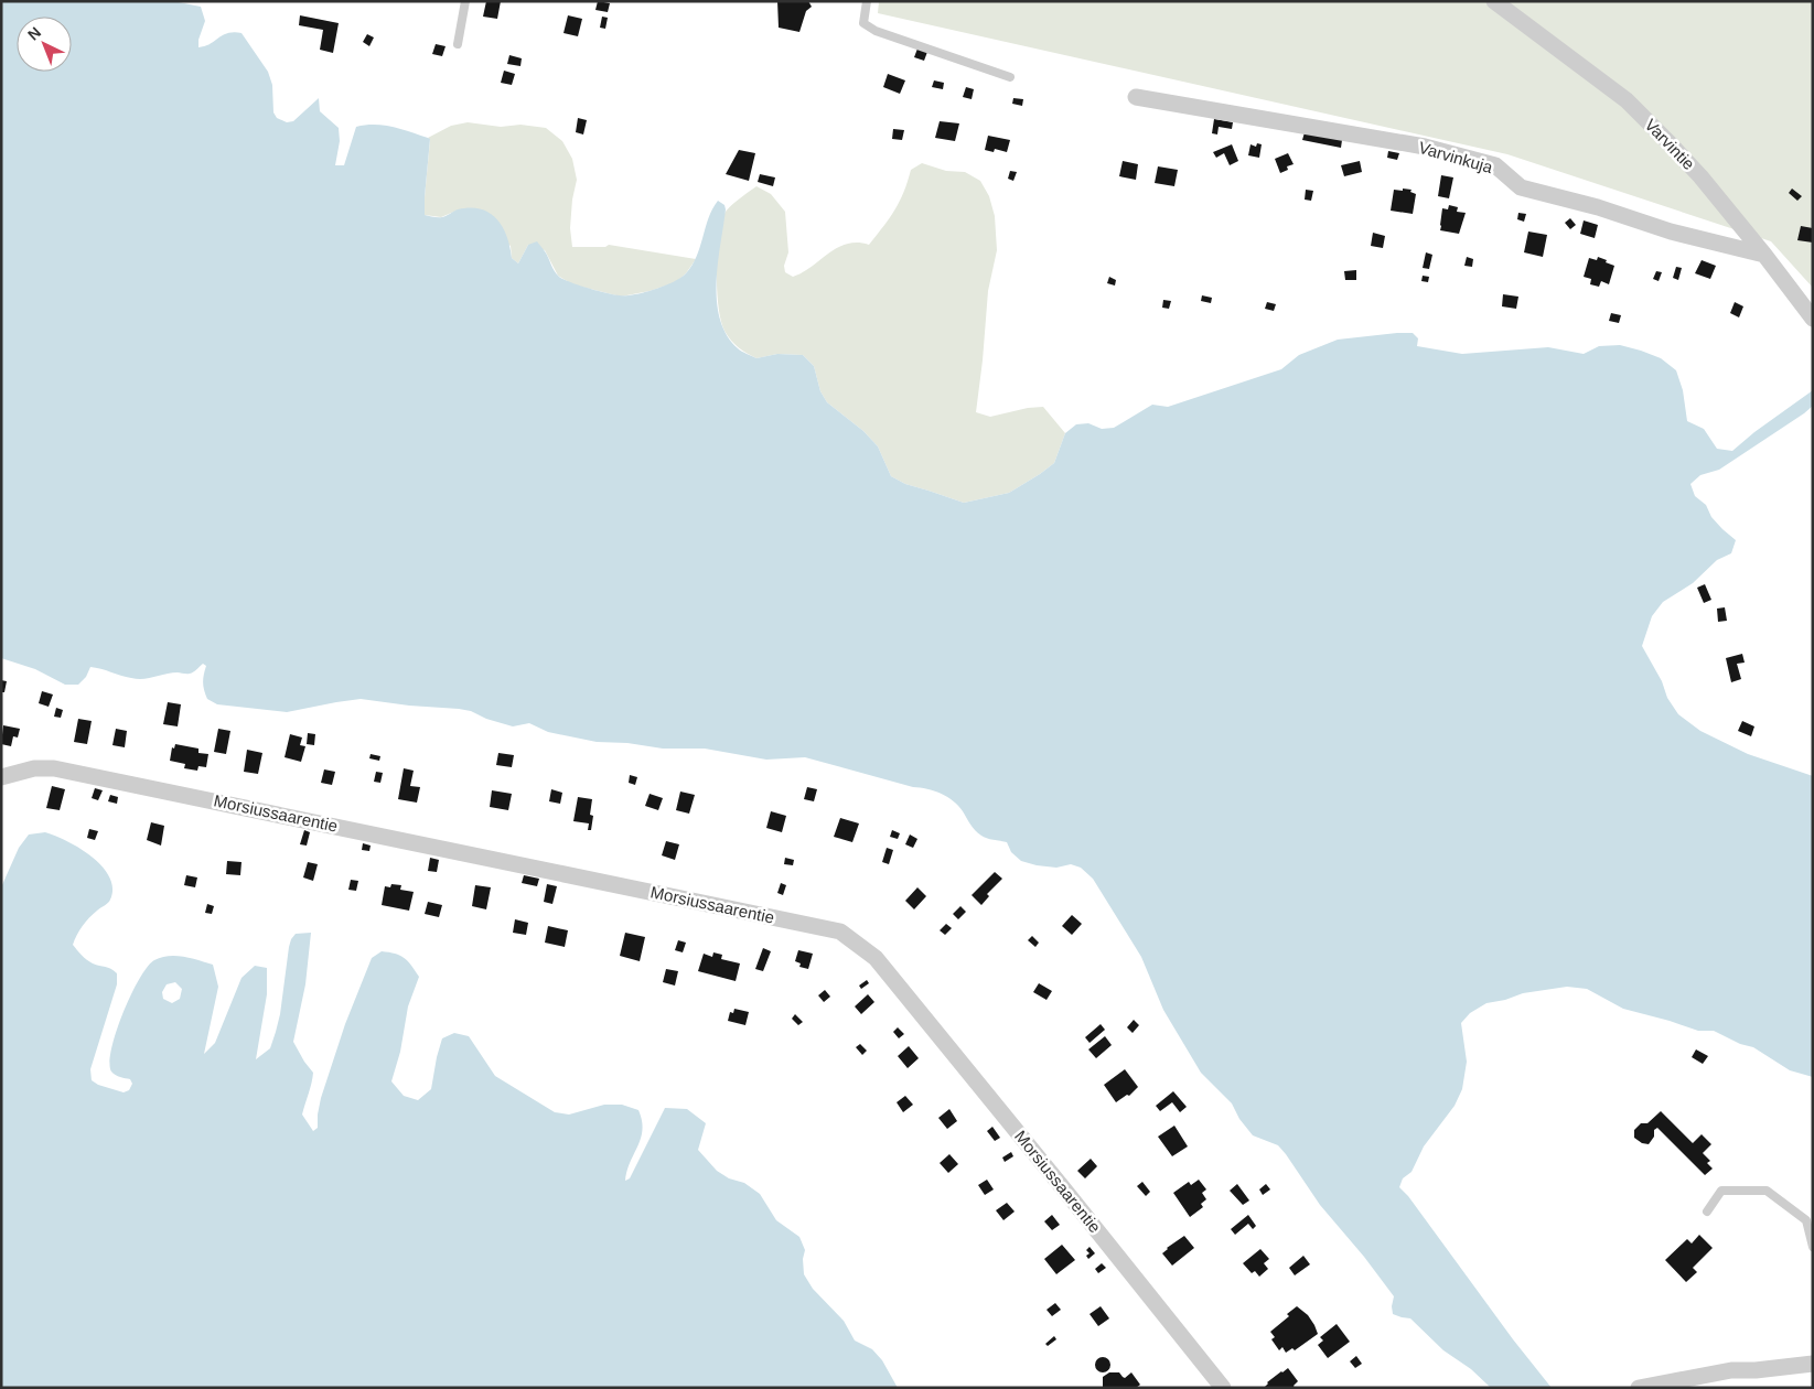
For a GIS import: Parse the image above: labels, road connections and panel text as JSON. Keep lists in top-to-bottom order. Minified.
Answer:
{"streets":{"street":["Varvintie","Varvinkuja","Morsiussaarentie"]},"crossings":[["Varvintie","Varvinkuja"]],"north":"top left"}
